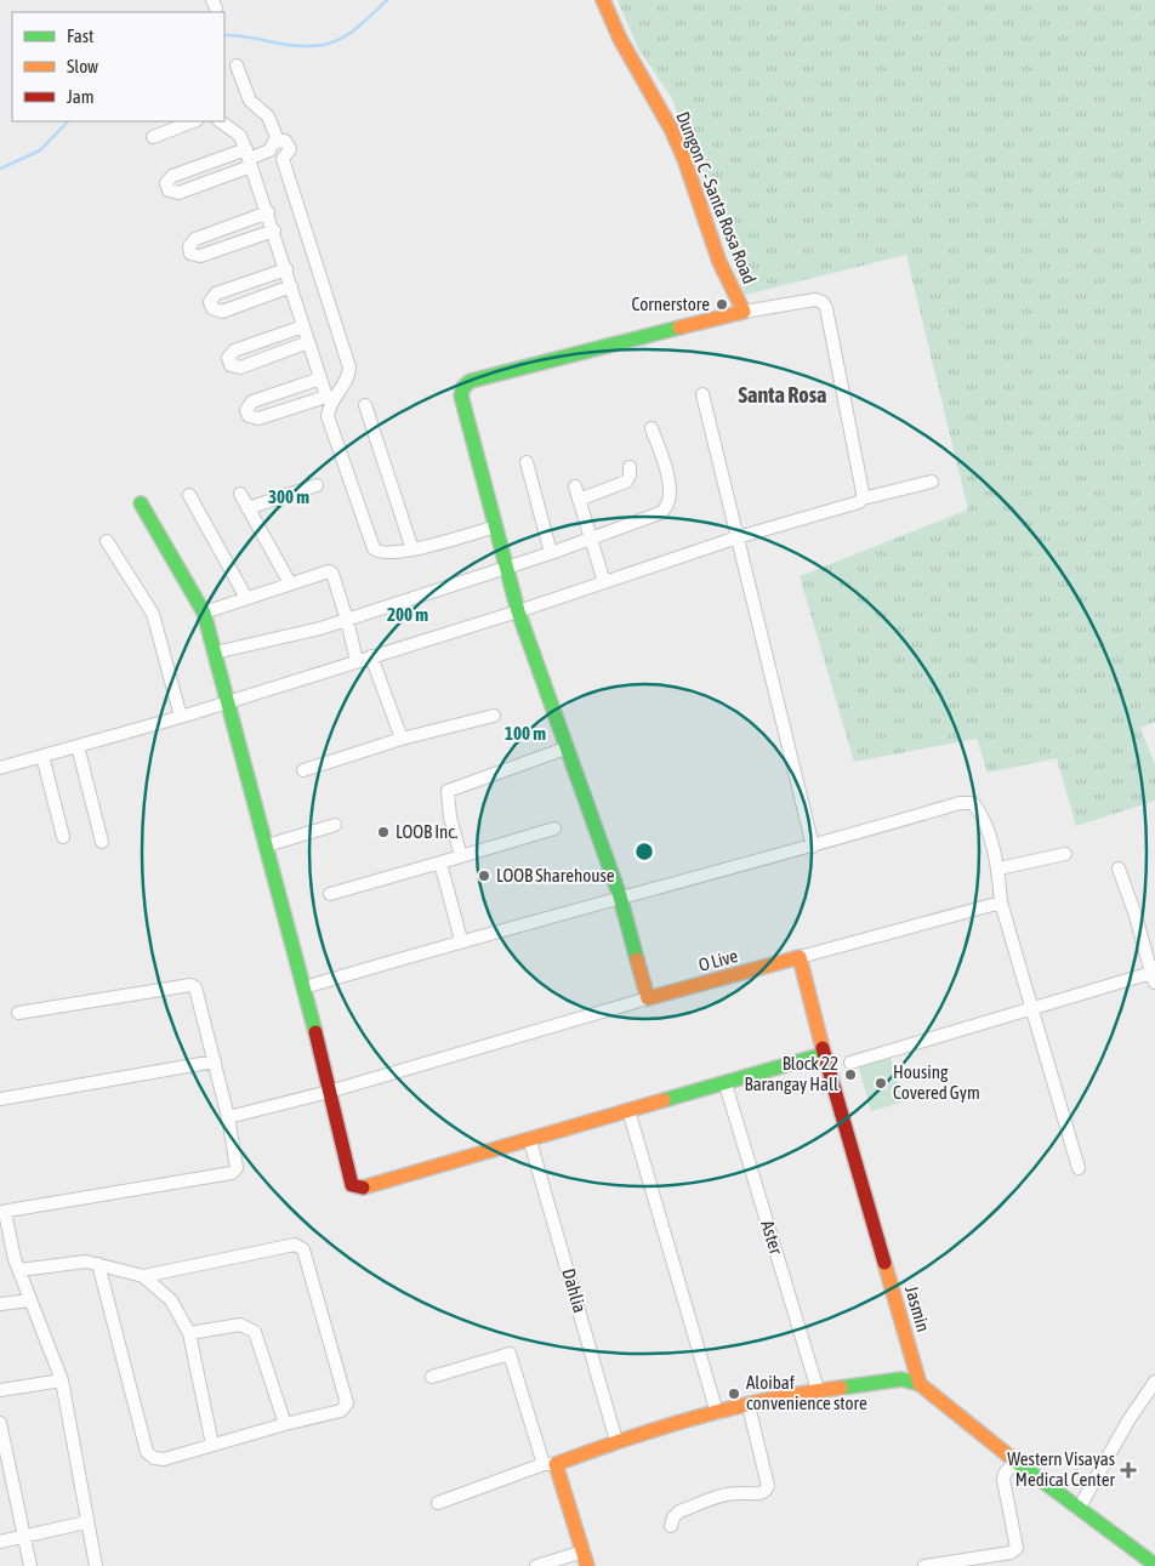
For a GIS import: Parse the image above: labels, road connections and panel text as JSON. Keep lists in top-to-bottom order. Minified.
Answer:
{"streets":{"street":["Dungon C - Santa Rosa Road","O Live","Aster","Dahlia","Jasmin"]},"crossings":[["O Live","Jasmin"]],"districts":["Santa Rosa"],"places":{"other":["Cornerstore","LOOB Inc.","LOOB Sharehouse","Block 22 Barangay Hall","Housing Covered Gym","Aloibaf convenience store"],"health":["Western Visayas Medical Center"]},"legend":["Fast","Slow","Jam"],"rings":["300 m","200 m","100 m"]}
